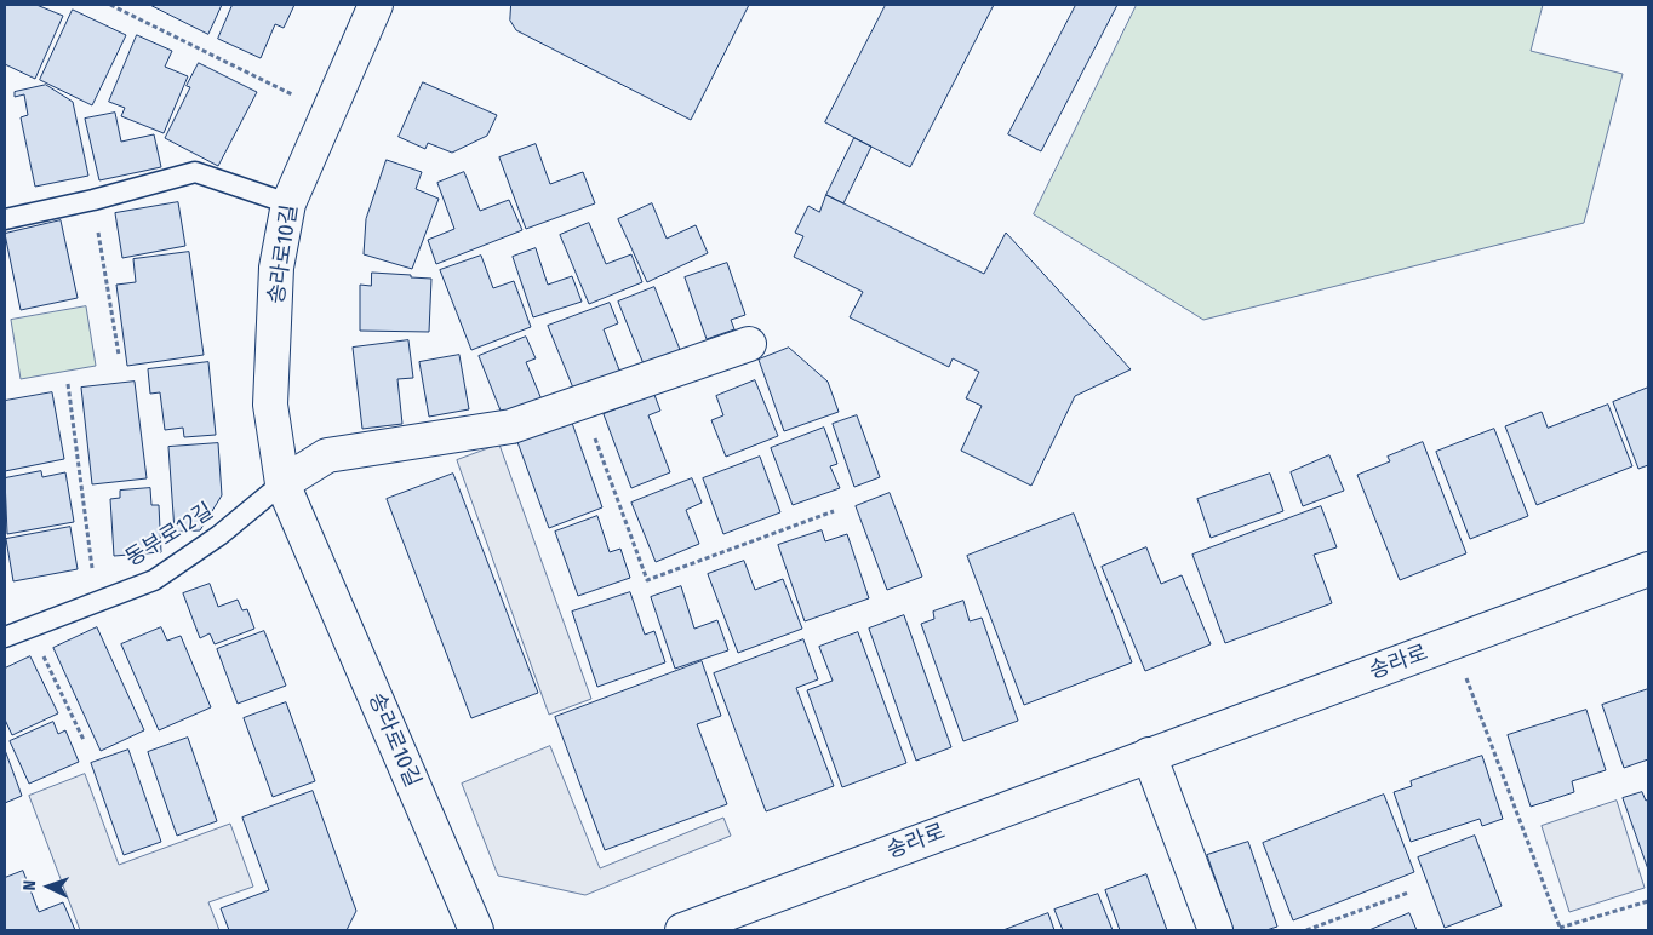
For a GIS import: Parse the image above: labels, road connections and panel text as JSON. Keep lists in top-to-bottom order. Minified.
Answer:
{"streets":{"street":["송라로10길","송라로"],"lane":["동부로12길"]},"crossings":[["송라로10길","동부로12길"]],"north":"left"}
